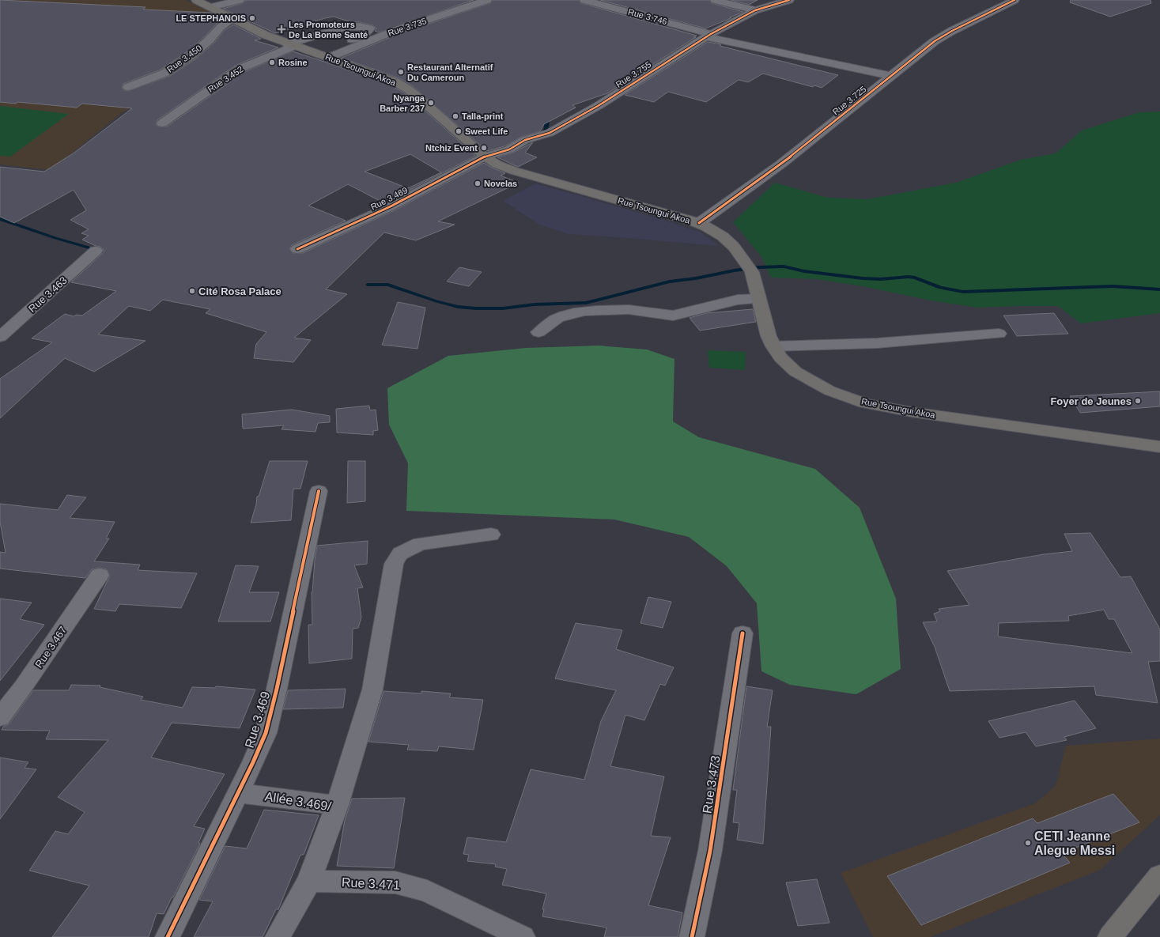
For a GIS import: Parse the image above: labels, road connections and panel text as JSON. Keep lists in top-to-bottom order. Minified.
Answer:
{"streets":{"main road":["Rue Tsoungui Akoa"],"street":["Rue 3.746","Rue 3.735","Rue 3.450","Rue 3.755","Rue 3.452","Rue 3.725","Rue 3.469","Rue 3.463","Rue 3.467","Rue 3.473","Allée 3.469/","Rue 3.471"]},"crossings":[["Rue 3.746","Rue 3.755"],["Rue 3.746","Rue 3.725"],["Rue 3.735","Rue Tsoungui Akoa"],["Rue 3.450","Rue Tsoungui Akoa"],["Rue Tsoungui Akoa","Rue 3.755"],["Rue Tsoungui Akoa","Rue 3.452"],["Rue Tsoungui Akoa","Rue 3.725"],["Rue Tsoungui Akoa","Rue 3.469"],["Rue 3.755","Rue 3.469"],["Rue 3.469","Allée 3.469/"],["Allée 3.469/","Rue 3.471"]],"places":{"other":["LE STEPHANOIS","Rosine","Restaurant Alternatif Du Cameroun","Nyanga Barber 237","Talla-print","Sweet Life","Ntchiz Event","Novelas","Cité Rosa Palace","Foyer de Jeunes","CETI Jeanne Alegue Messi"],"health":["Les Promoteurs De La Bonne Santé"]}}
